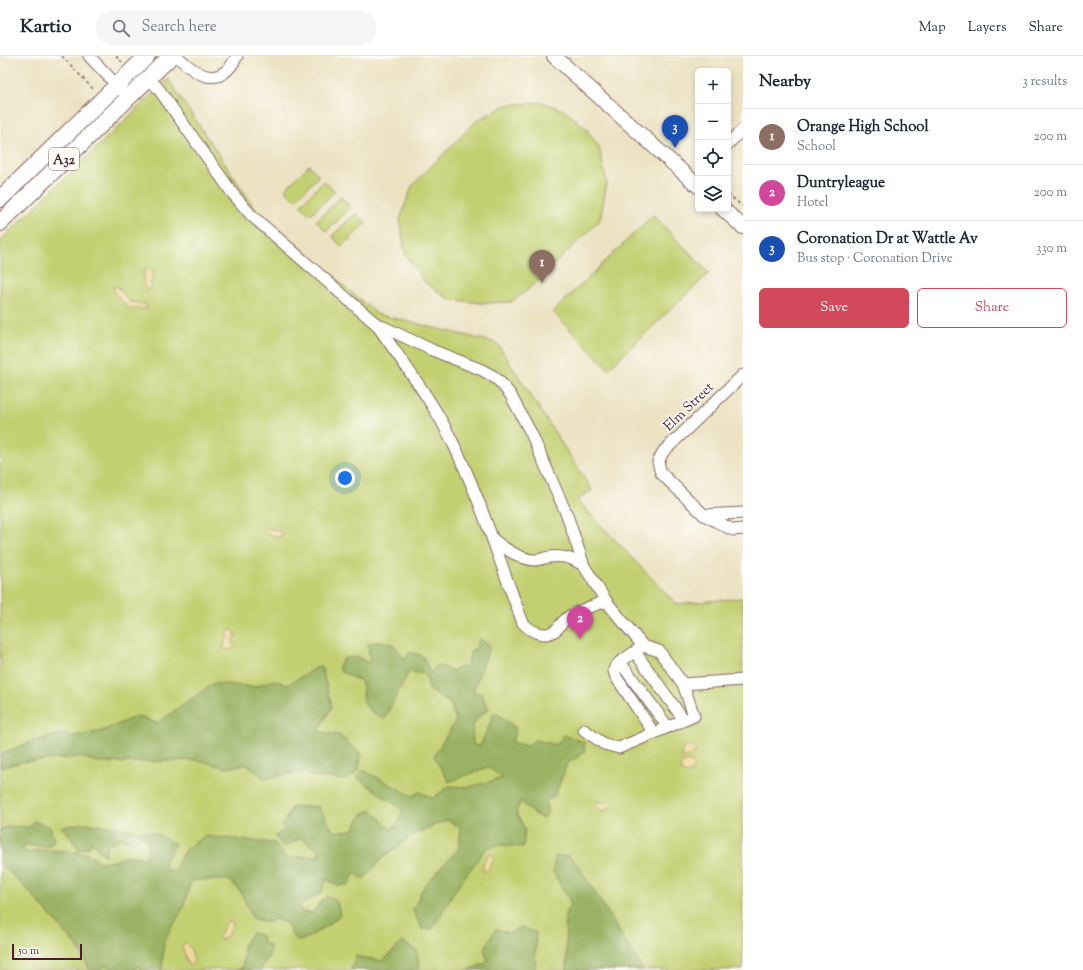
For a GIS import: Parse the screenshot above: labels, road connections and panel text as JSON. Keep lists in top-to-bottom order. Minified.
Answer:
{"streets":{"highway":["A32"],"street":["Elm Street"]},"scale_bar":"50 m","page":{"header":"Kartio","search":"Search here","nav":["Map","Layers","Share"],"heading":["Nearby","3 results"],"map_buttons":["+","−"],"list":[{"mark":"1","name":"Orange High School","note":"School","value":"200 m"},{"mark":"2","name":"Duntryleague","note":"Hotel","value":"200 m"},{"mark":"3","name":"Coronation Dr at Wattle Av","note":"Bus stop · Coronation Drive","value":"330 m"}],"pins":["3","1","2"],"buttons":["Save","Share"],"scale":"50 m"}}
